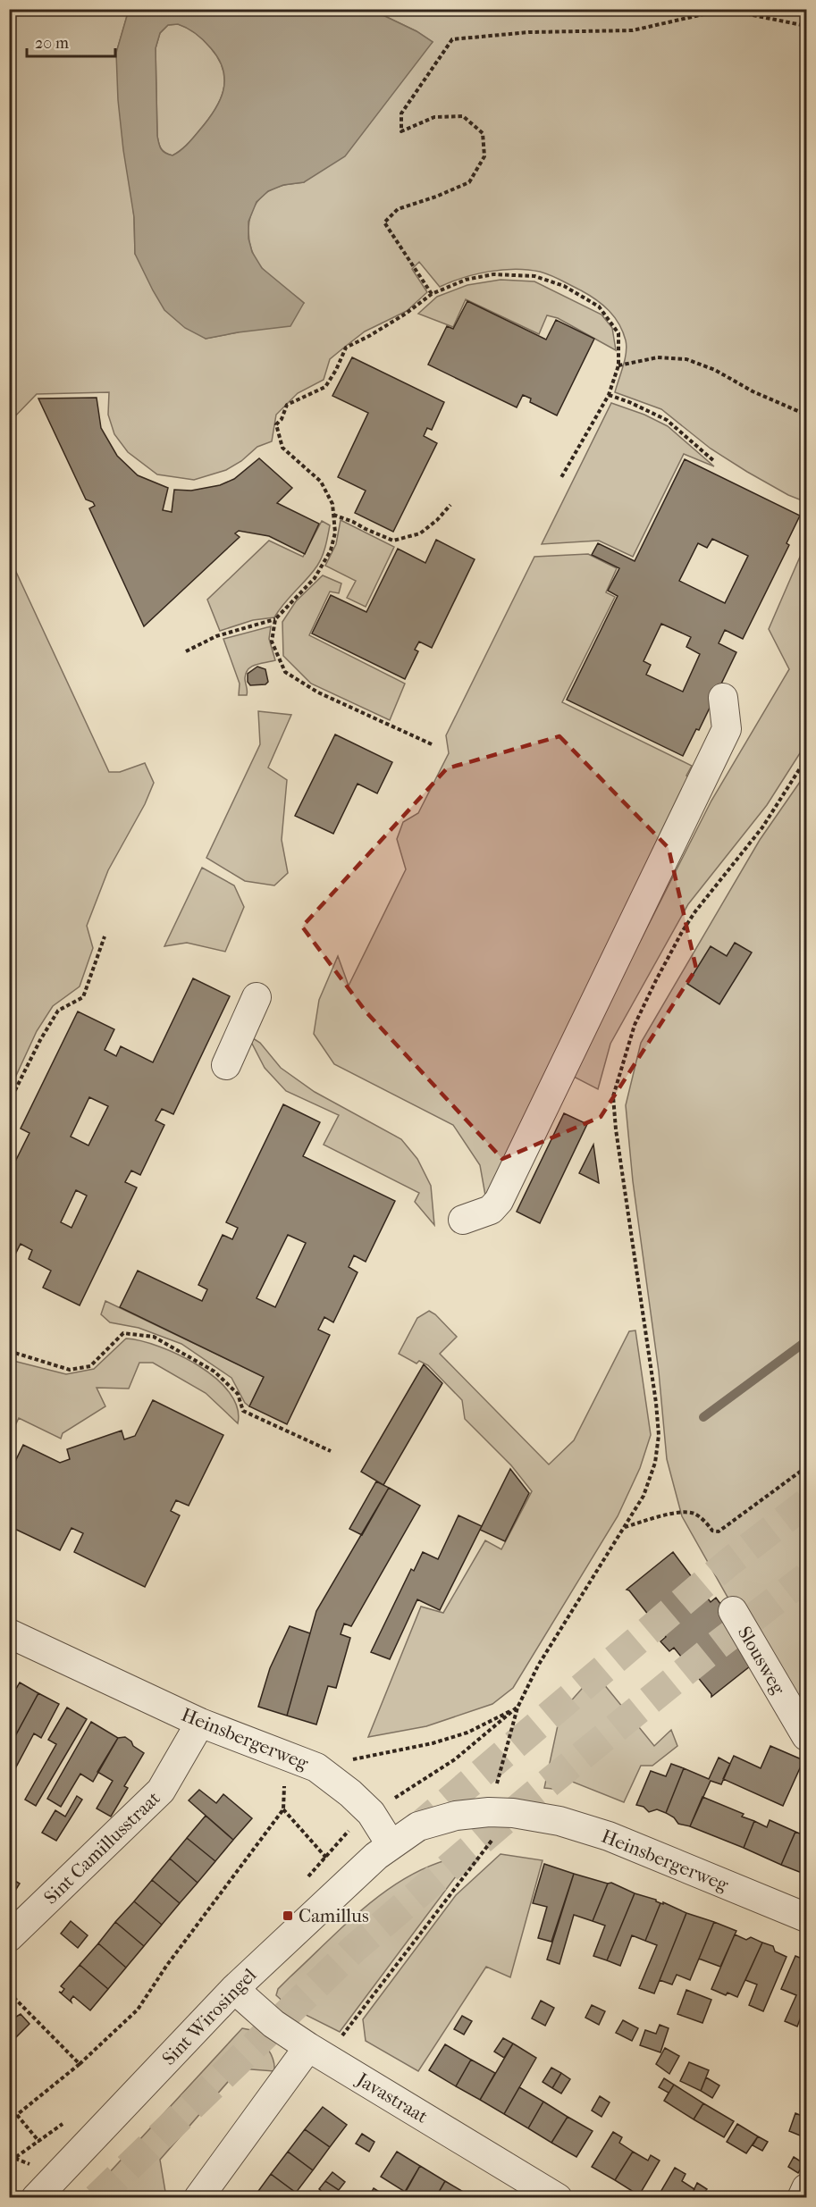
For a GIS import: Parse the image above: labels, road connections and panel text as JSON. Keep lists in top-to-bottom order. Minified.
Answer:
{"streets":{"street":["Slousweg","Heinsbergerweg","Sint Camillusstraat","Sint Wirosingel","Javastraat"]},"crossings":[["Heinsbergerweg","Sint Camillusstraat"],["Heinsbergerweg","Sint Wirosingel"],["Sint Wirosingel","Javastraat"]],"places":{"transit":["Camillus"]},"scale_bar":"20 m"}
